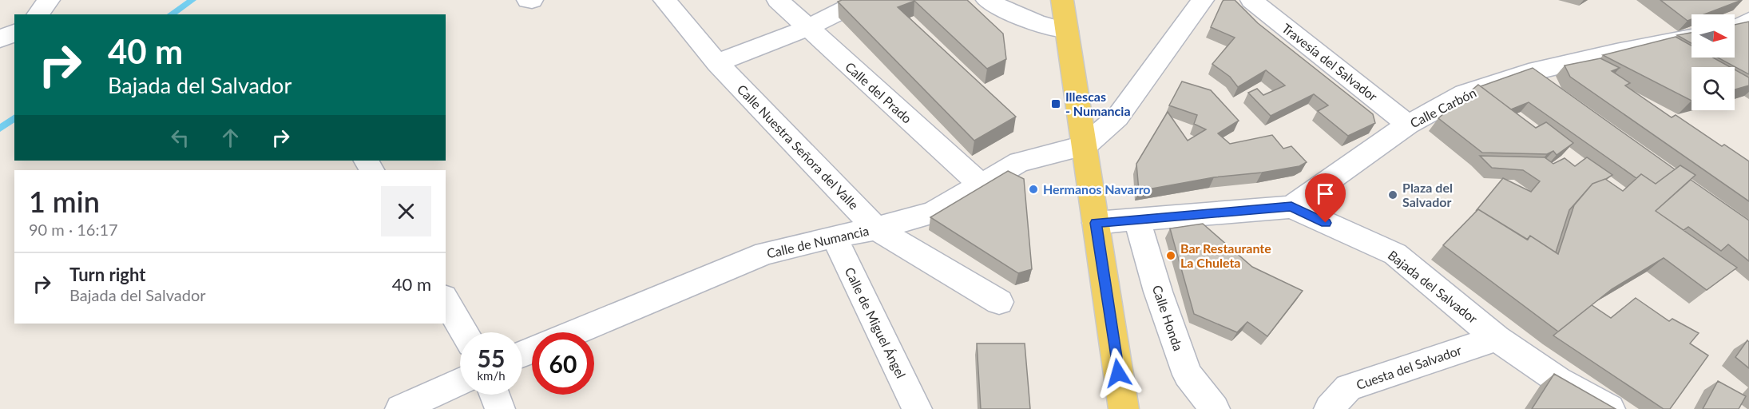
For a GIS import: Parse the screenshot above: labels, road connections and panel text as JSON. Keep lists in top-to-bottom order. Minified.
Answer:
{"streets":{"street":["Travesía del Salvador","Calle del Prado","Calle Carbón","Calle Nuestra Señora del Valle","Calle de Numancia","Bajada del Salvador","Calle Honda","Calle de Miguel Ángel","Cuesta del Salvador"]},"crossings":[["Travesía del Salvador","Calle Carbón"],["Calle del Prado","Calle de Numancia"],["Calle Carbón","Bajada del Salvador"],["Calle Nuestra Señora del Valle","Calle de Numancia"],["Calle de Numancia","Calle de Miguel Ángel"],["Bajada del Salvador","Calle Honda"],["Bajada del Salvador","Cuesta del Salvador"]],"places":{"transit":["Illescas - Numancia"],"other":["Hermanos Navarro","Plaza del Salvador","Bar Restaurante La Chuleta"]},"north":"right","page":{"turn":["40 m","Bajada del Salvador"],"heading":["1 min","90 m · 16:17"],"list":[{"name":"Turn right","note":"Bajada del Salvador","value":"40 m"}],"speed":"55 km/h","limit":"60"}}
